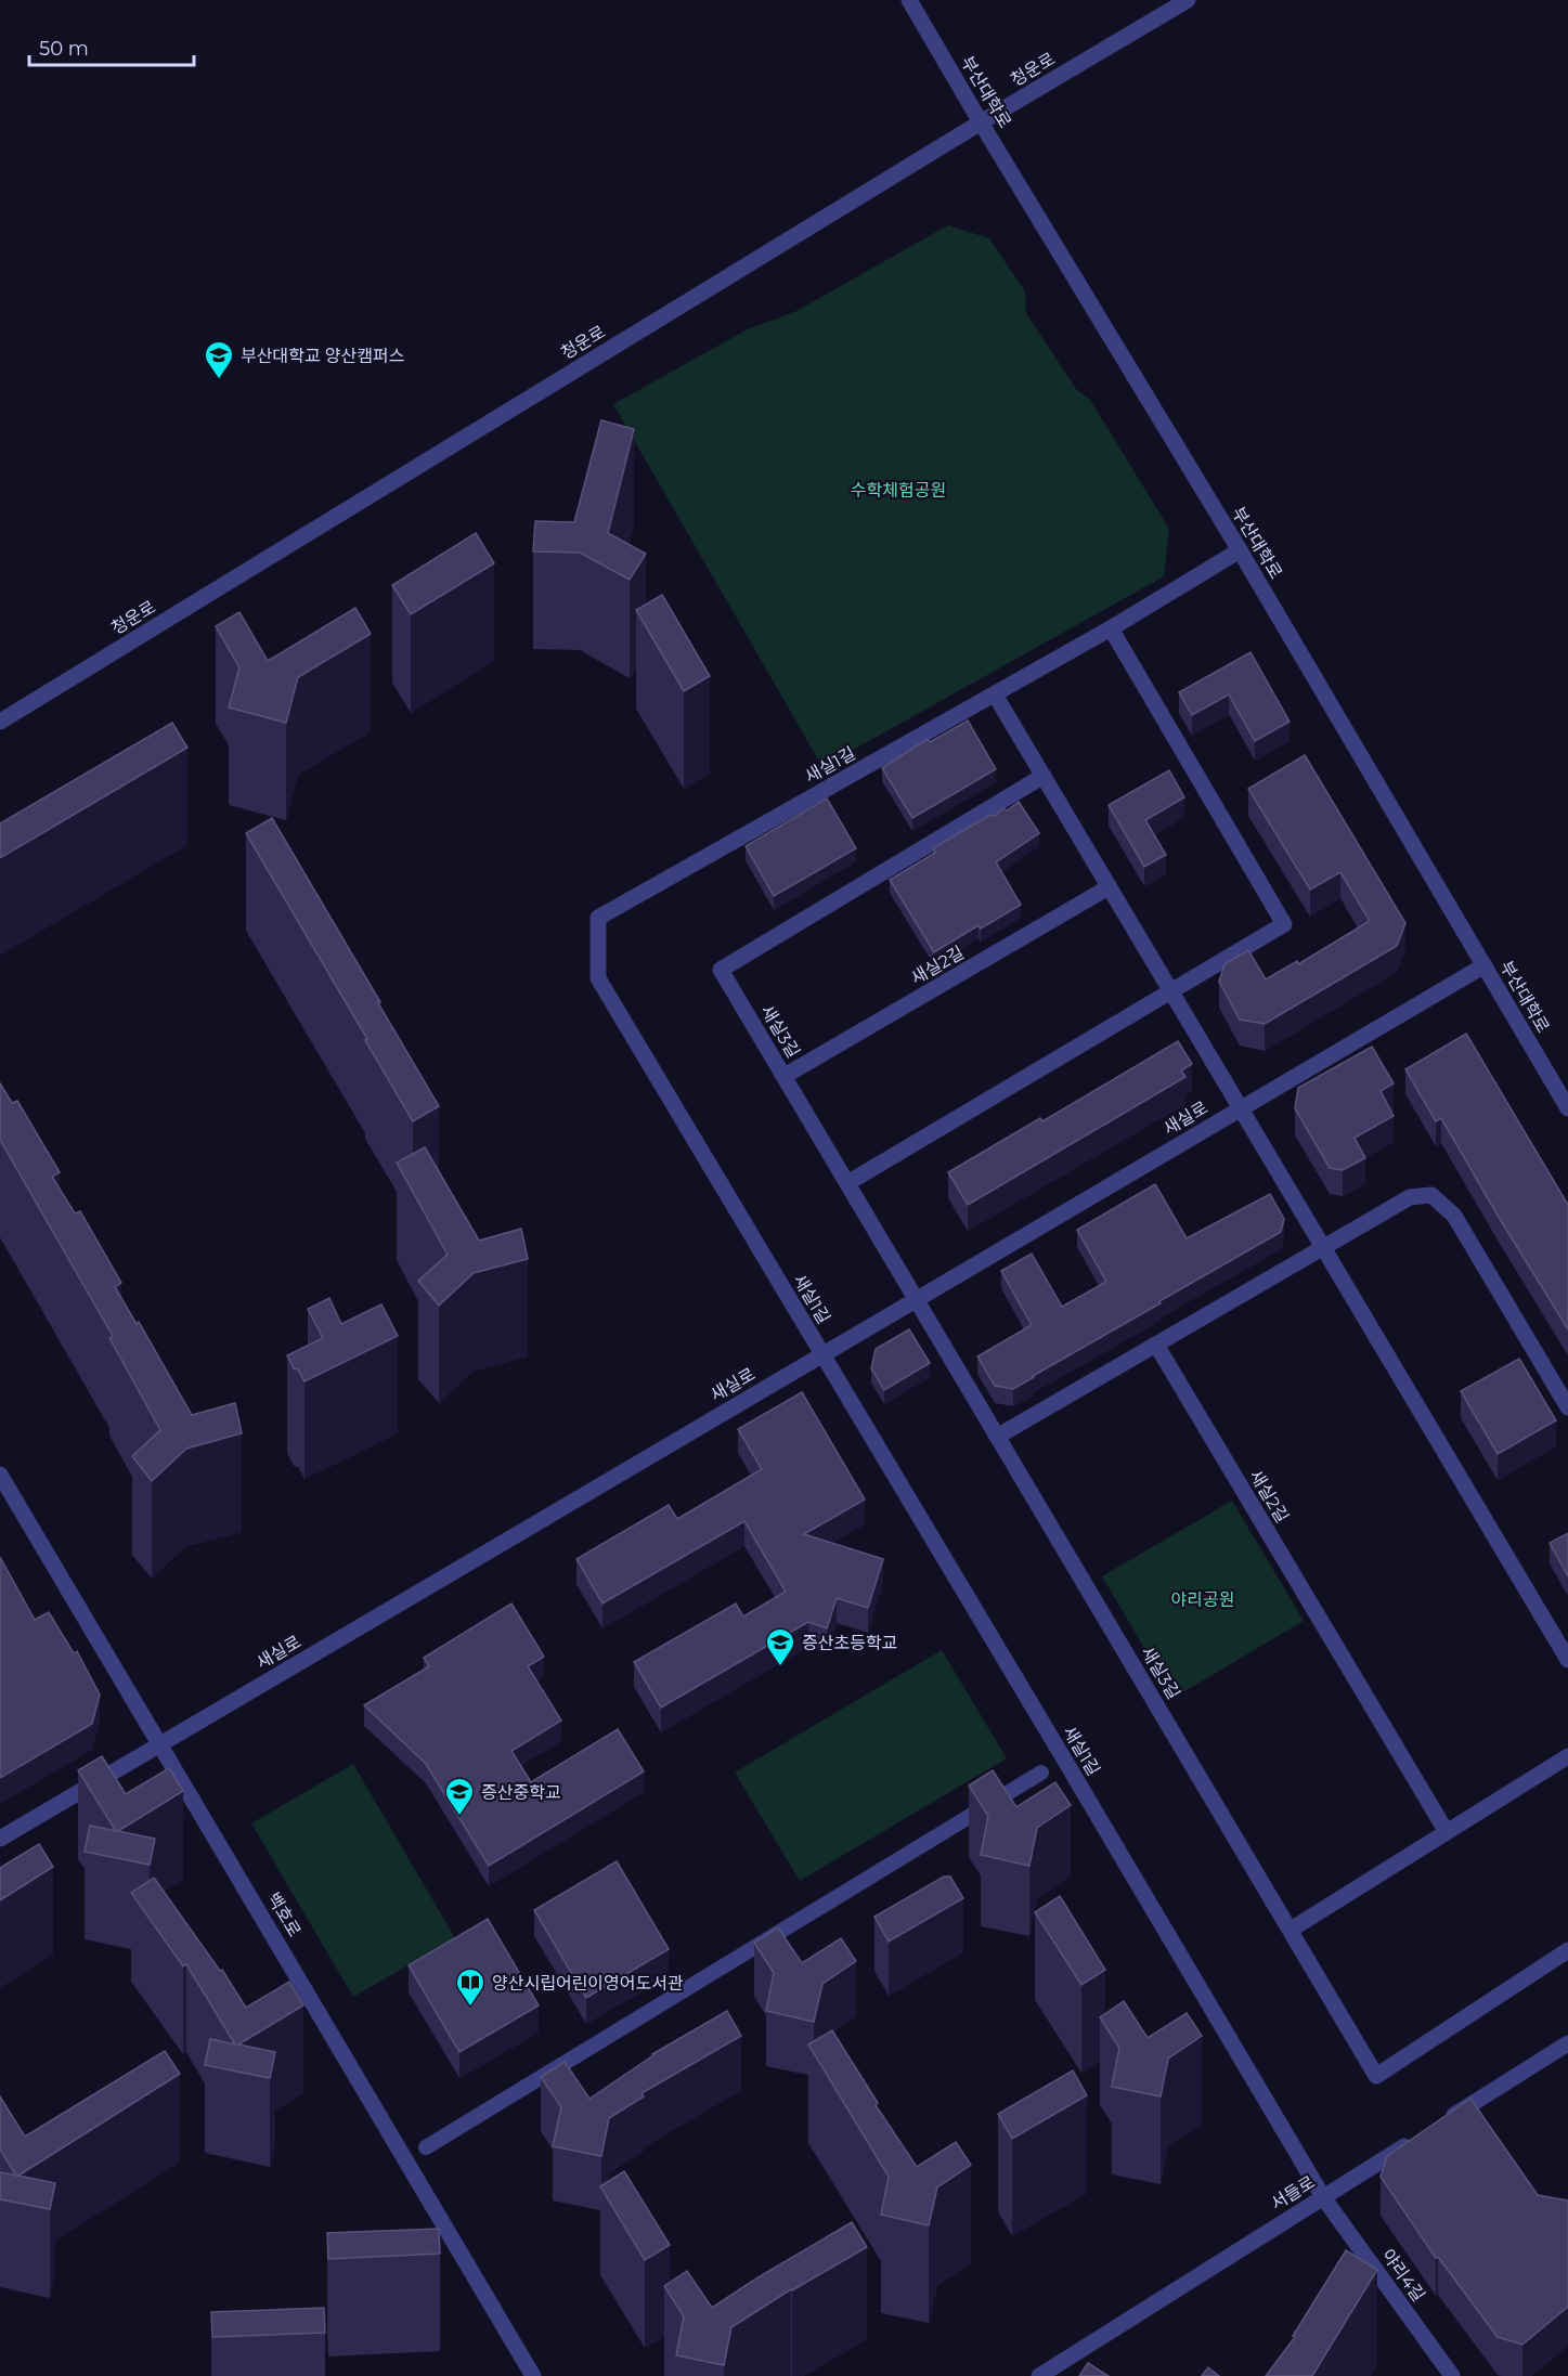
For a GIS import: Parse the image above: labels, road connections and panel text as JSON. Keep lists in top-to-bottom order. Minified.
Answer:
{"streets":{"street":["청운로","부산대학로","새실1길","새실2길","새실3길","새실로","백호로","서들로","야리4길"]},"crossings":[["청운로","부산대학로"],["부산대학로","새실1길"],["부산대학로","새실로"],["새실1길","새실로"],["새실1길","서들로"],["새실1길","야리4길"],["새실2길","새실3길"],["새실3길","새실로"],["새실로","백호로"],["서들로","야리4길"]],"parks":["수학체험공원","야리공원"],"places":{"school or university":["부산대학교 양산캠퍼스","증산초등학교","증산중학교"],"library":["양산시립어린이영어도서관"]},"scale_bar":"50 m"}
